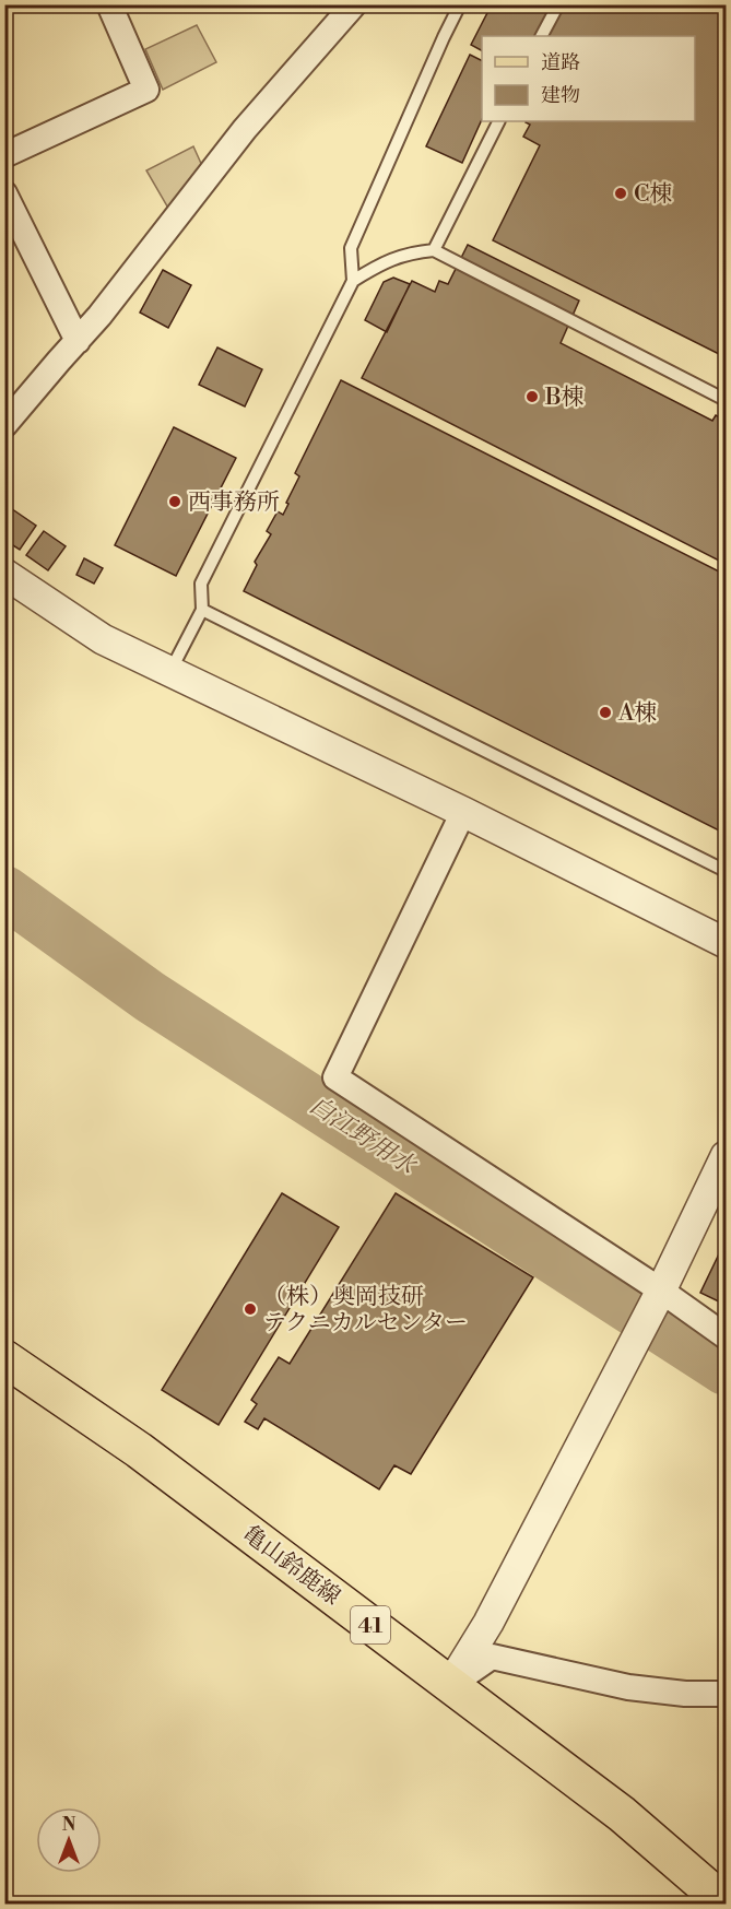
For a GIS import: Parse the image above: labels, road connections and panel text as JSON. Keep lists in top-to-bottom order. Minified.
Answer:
{"streets":{"main road":["亀山鈴鹿線","41"]},"water":["白江野用水"],"places":["C棟","B棟","西事務所","A棟","（株）奥岡技研 テクニカルセンター"],"legend":["道路","建物"],"north":"top"}
